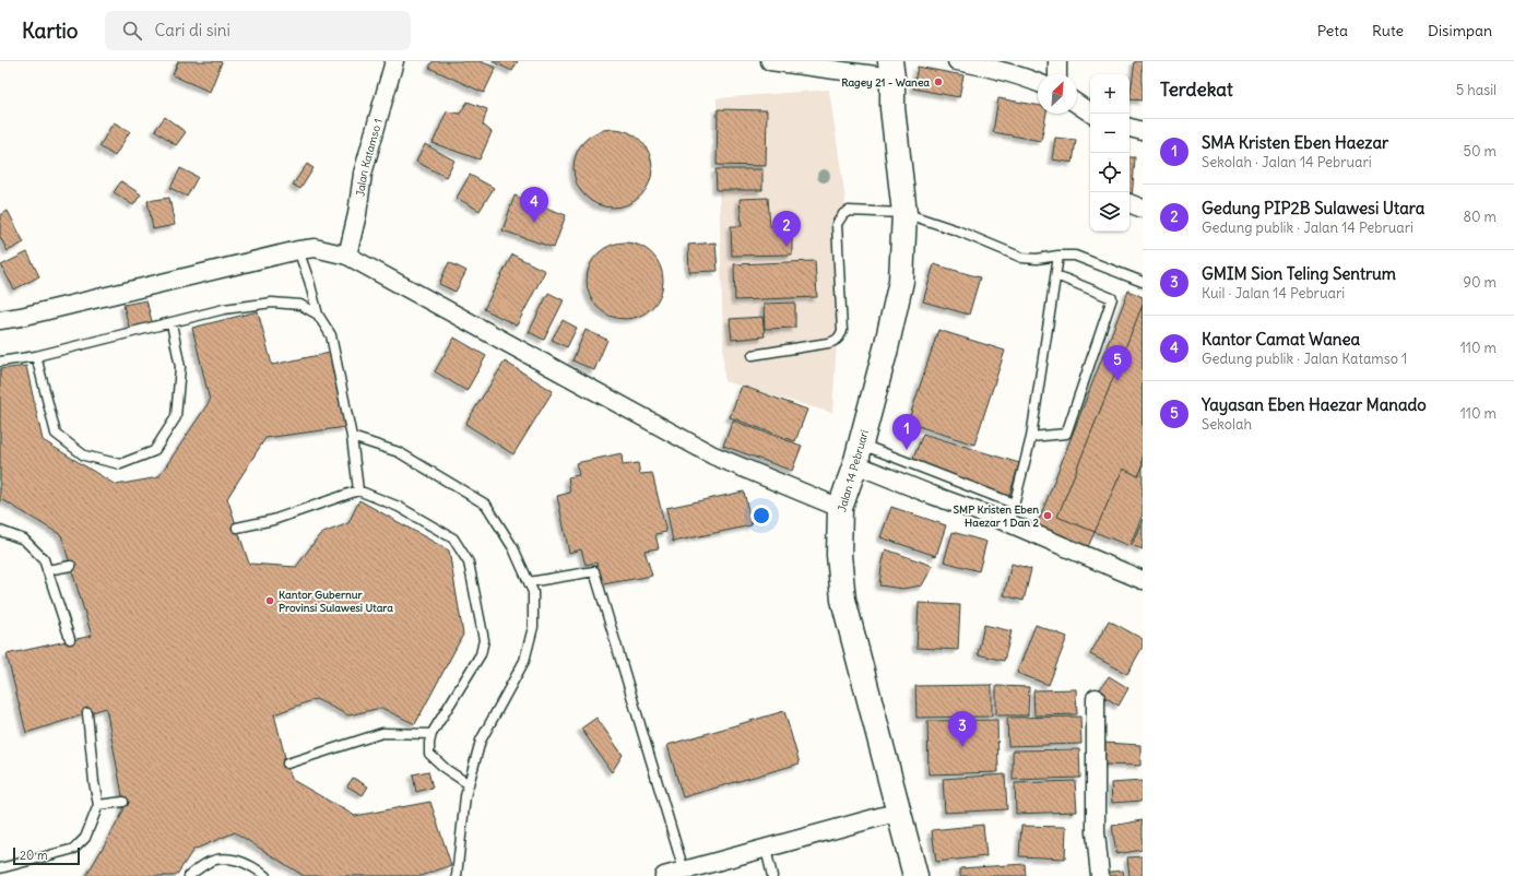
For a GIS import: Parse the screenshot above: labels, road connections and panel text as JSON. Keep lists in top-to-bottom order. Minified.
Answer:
{"streets":{"main road":["Jalan 14 Pebruari"],"street":["Jalan Katamso 1"]},"places":["Ragey 21 - Wanea","SMP Kristen Eben Haezar 1 Dan 2","Kantor Gubernur Provinsi Sulawesi Utara"],"scale_bar":"20 m","north":"top right","page":{"header":"Kartio","search":"Cari di sini","nav":["Peta","Rute","Disimpan"],"heading":["Terdekat","5 hasil"],"map_buttons":["+","−"],"list":[{"mark":"1","name":"SMA Kristen Eben Haezar","note":"Sekolah · Jalan 14 Pebruari","value":"50 m"},{"mark":"2","name":"Gedung PIP2B Sulawesi Utara","note":"Gedung publik · Jalan 14 Pebruari","value":"80 m"},{"mark":"3","name":"GMIM Sion Teling Sentrum","note":"Kuil · Jalan 14 Pebruari","value":"90 m"},{"mark":"4","name":"Kantor Camat Wanea","note":"Gedung publik · Jalan Katamso 1","value":"110 m"},{"mark":"5","name":"Yayasan Eben Haezar Manado","note":"Sekolah","value":"110 m"}],"pins":["4","2","5","1","3"],"scale":"20 m"}}
